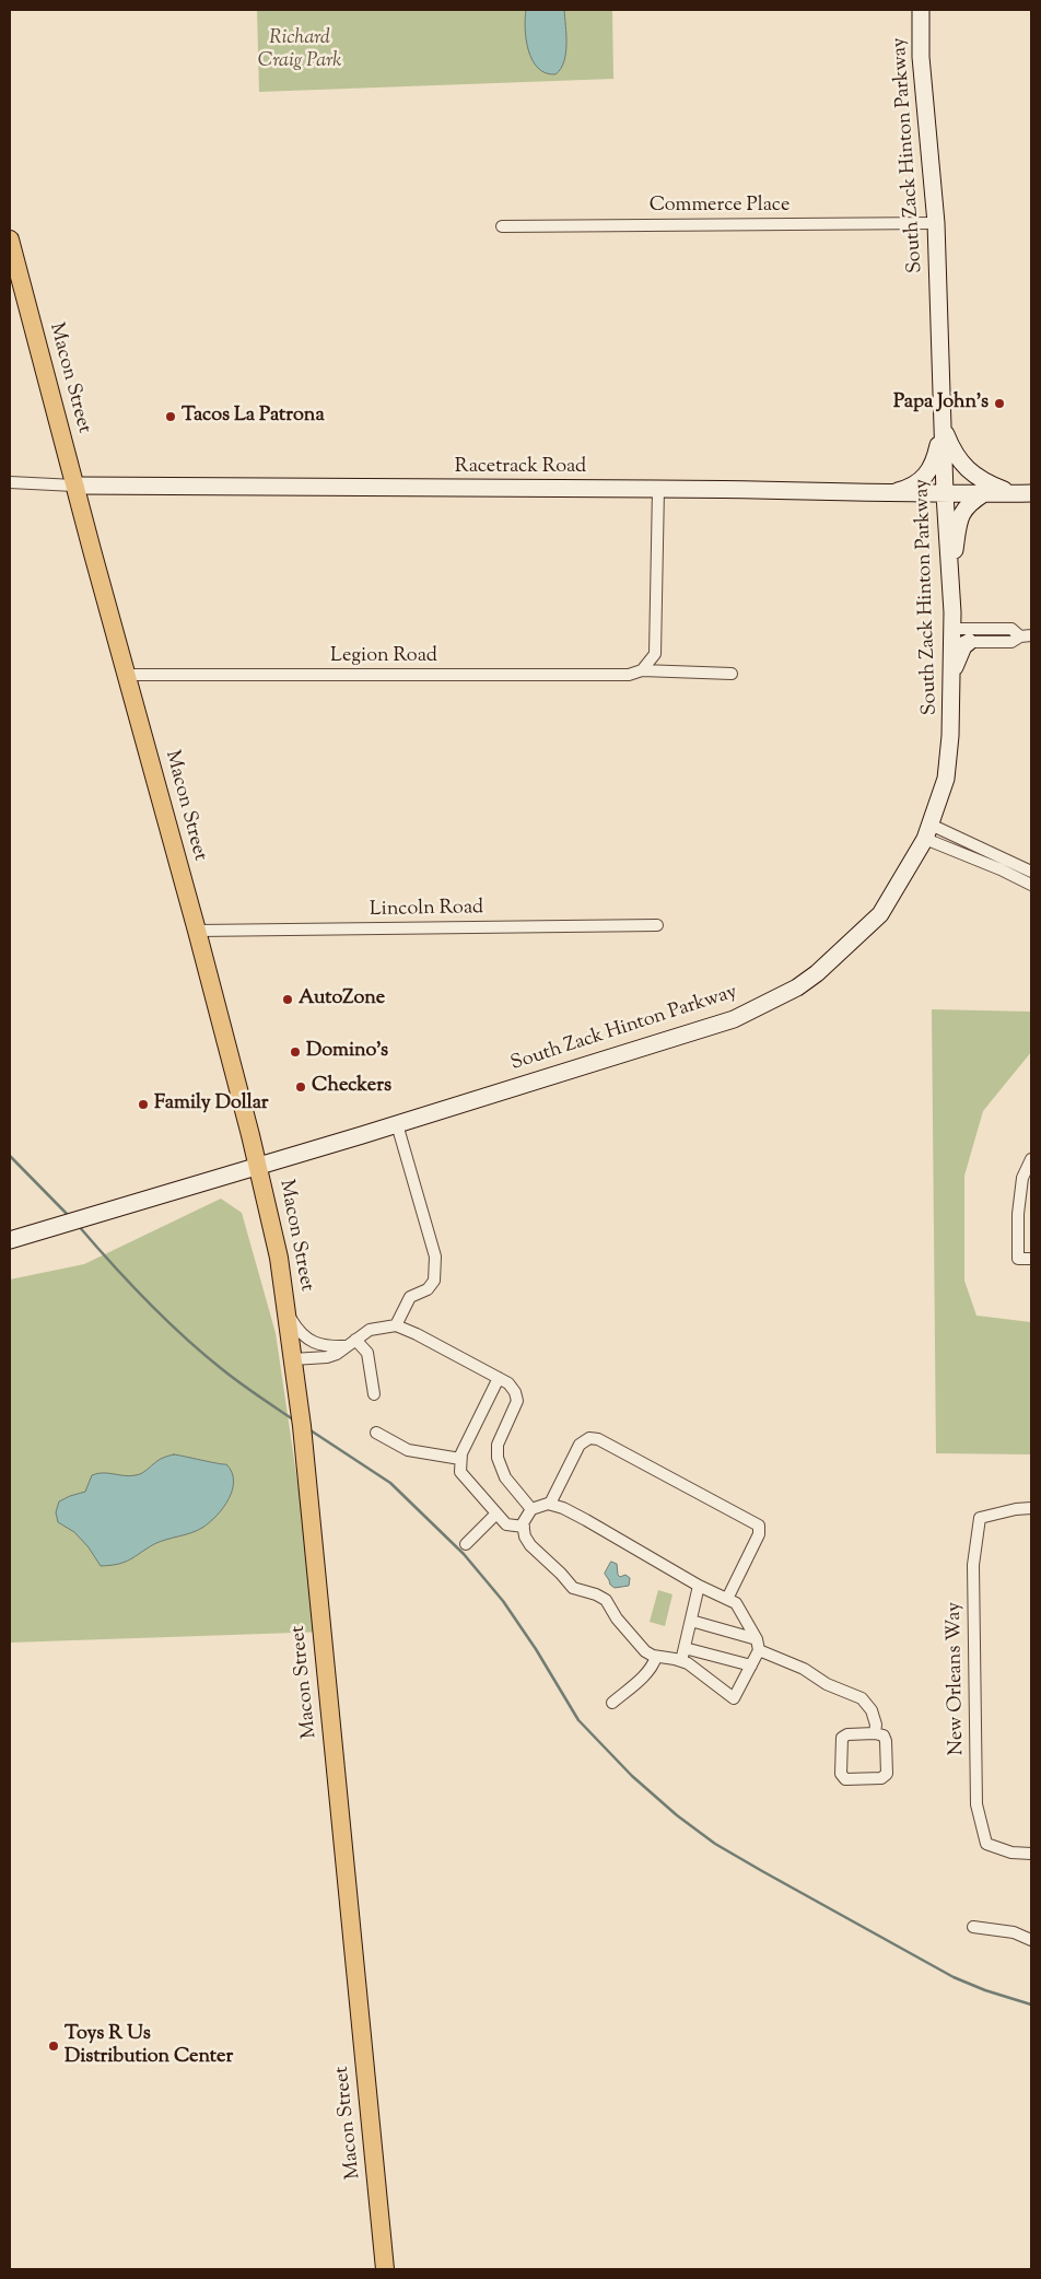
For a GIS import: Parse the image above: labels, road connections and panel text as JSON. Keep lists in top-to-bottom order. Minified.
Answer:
{"streets":{"main road":["South Zack Hinton Parkway","Macon Street","Racetrack Road"],"street":["Commerce Place","Legion Road","Lincoln Road","New Orleans Way"]},"crossings":[["South Zack Hinton Parkway","Commerce Place"],["South Zack Hinton Parkway","Macon Street"],["South Zack Hinton Parkway","Racetrack Road"],["Macon Street","Racetrack Road"],["Macon Street","Legion Road"],["Macon Street","Lincoln Road"]],"parks":["Richard Craig Park"],"places":["Papa John's","Tacos La Patrona","AutoZone","Domino's","Checkers","Family Dollar","Toys R Us Distribution Center"]}
